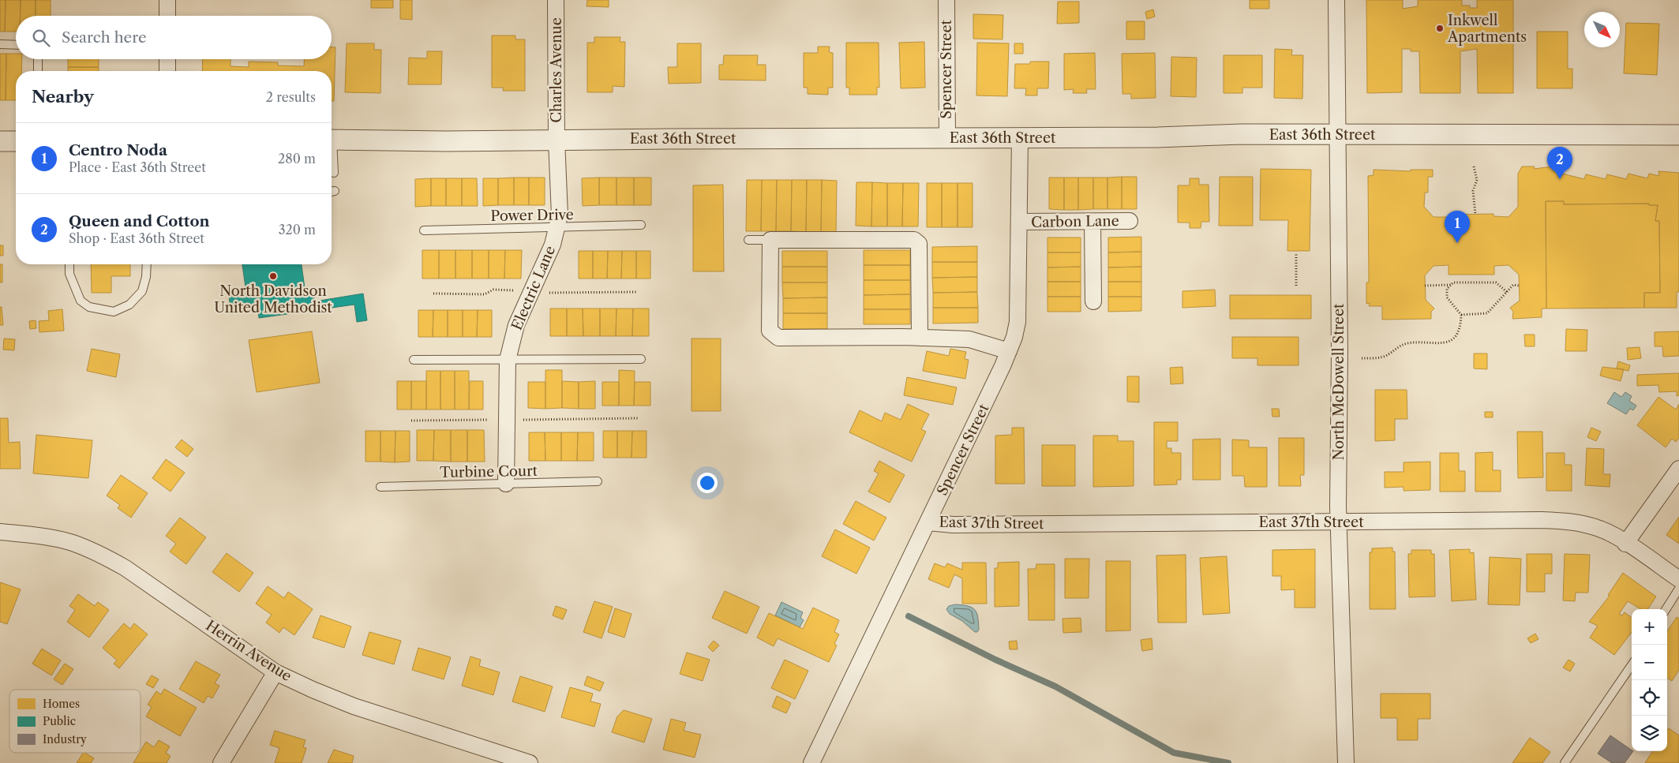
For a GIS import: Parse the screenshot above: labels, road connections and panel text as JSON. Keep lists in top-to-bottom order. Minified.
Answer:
{"streets":{"street":["Spencer Street","Charles Avenue","East 36th Street","Carbon Lane","Electric Lane","North McDowell Street","East 37th Street","Herrin Avenue"],"lane":["Power Drive","Turbine Court"]},"crossings":[["Spencer Street","East 36th Street"],["Spencer Street","Carbon Lane"],["Spencer Street","East 37th Street"],["Charles Avenue","East 36th Street"],["Charles Avenue","Electric Lane"],["East 36th Street","Electric Lane"],["East 36th Street","North McDowell Street"],["Power Drive","Electric Lane"],["Electric Lane","Turbine Court"],["North McDowell Street","East 37th Street"]],"places":["Inkwell Apartments","North Davidson United Methodist"],"legend":["Homes","Public","Industry"],"north":"bottom right","page":{"search":"Search here","heading":["Nearby","2 results"],"list":[{"mark":"1","name":"Centro Noda","note":"Place · East 36th Street","value":"280 m"},{"mark":"2","name":"Queen and Cotton","note":"Shop · East 36th Street","value":"320 m"}],"pins":["2","1"],"map_buttons":["+","−"]}}
